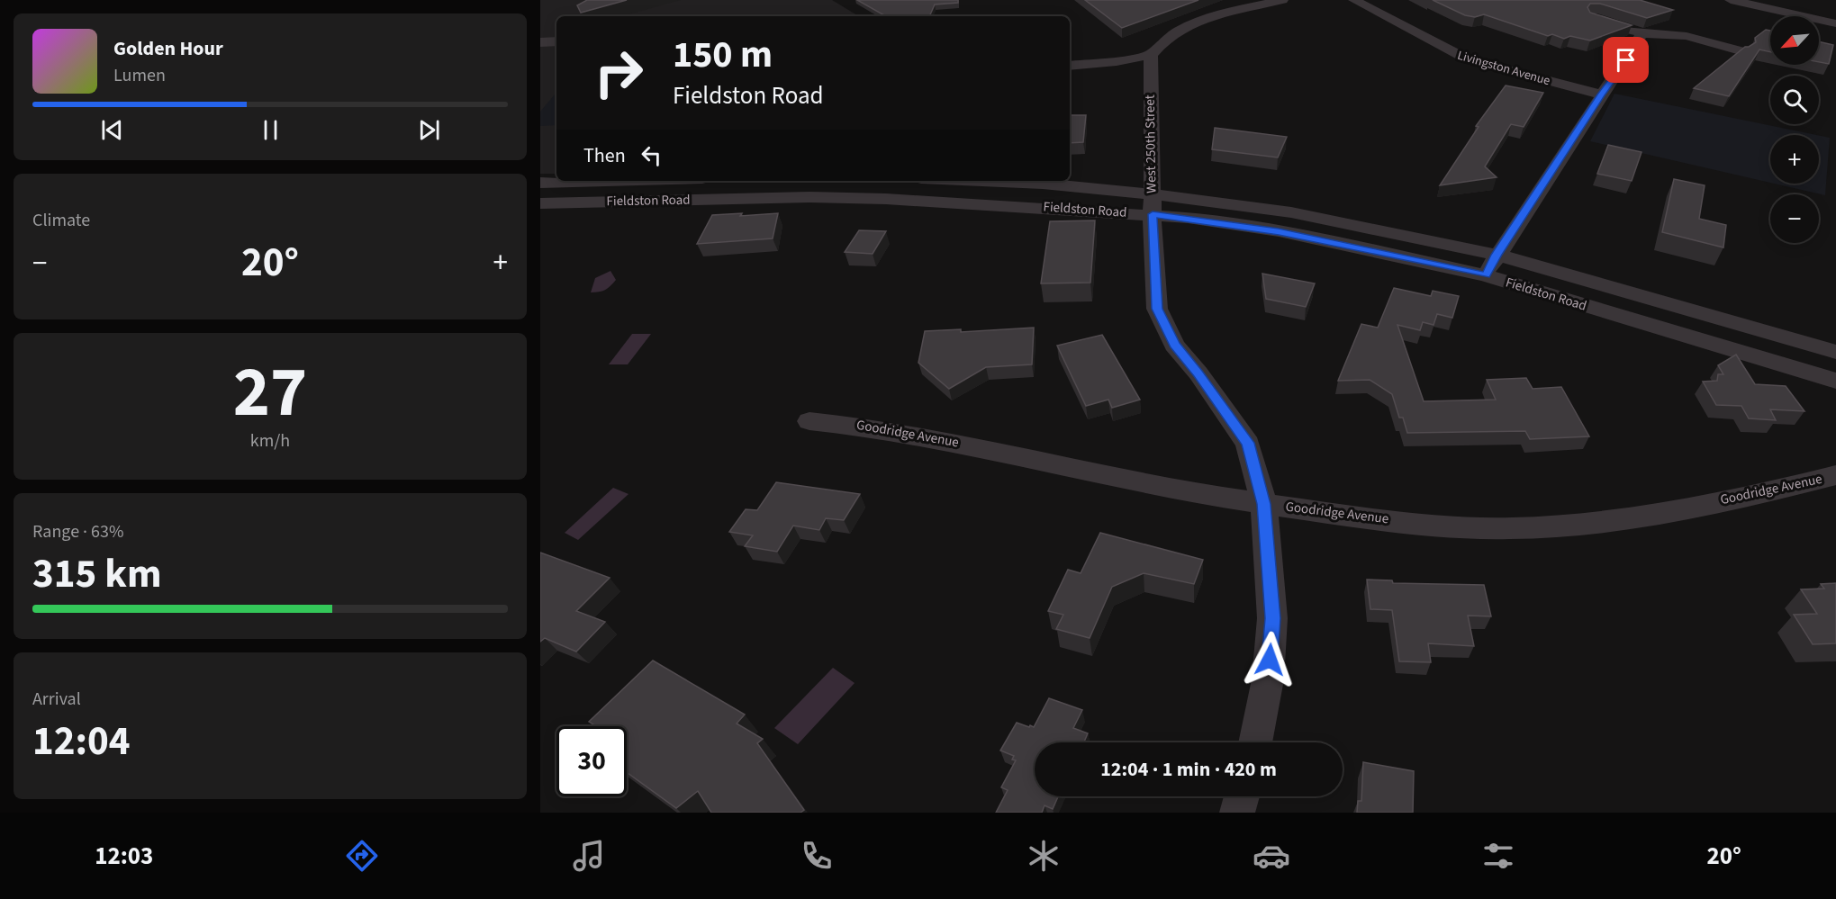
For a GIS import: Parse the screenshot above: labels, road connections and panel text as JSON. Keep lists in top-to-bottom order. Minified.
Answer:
{"streets":{"street":["Livingston Avenue","West 250th Street","Fieldston Road","Goodridge Avenue"]},"crossings":[["West 250th Street","Fieldston Road"],["West 250th Street","Goodridge Avenue"]],"north":"bottom left","page":{"map_buttons":["+","−"],"turn":["150 m","Fieldston Road"],"song":["Golden Hour","Lumen"],"then":"Then","tile":["Climate",["27","km/h"],["Range · 63%","315 km"],["Arrival","12:04"]],"heat":["−","20°","+"],"limit":"30","trip":"12:04 · 1 min · 420 m","tabs":["12:03","20°"]}}
